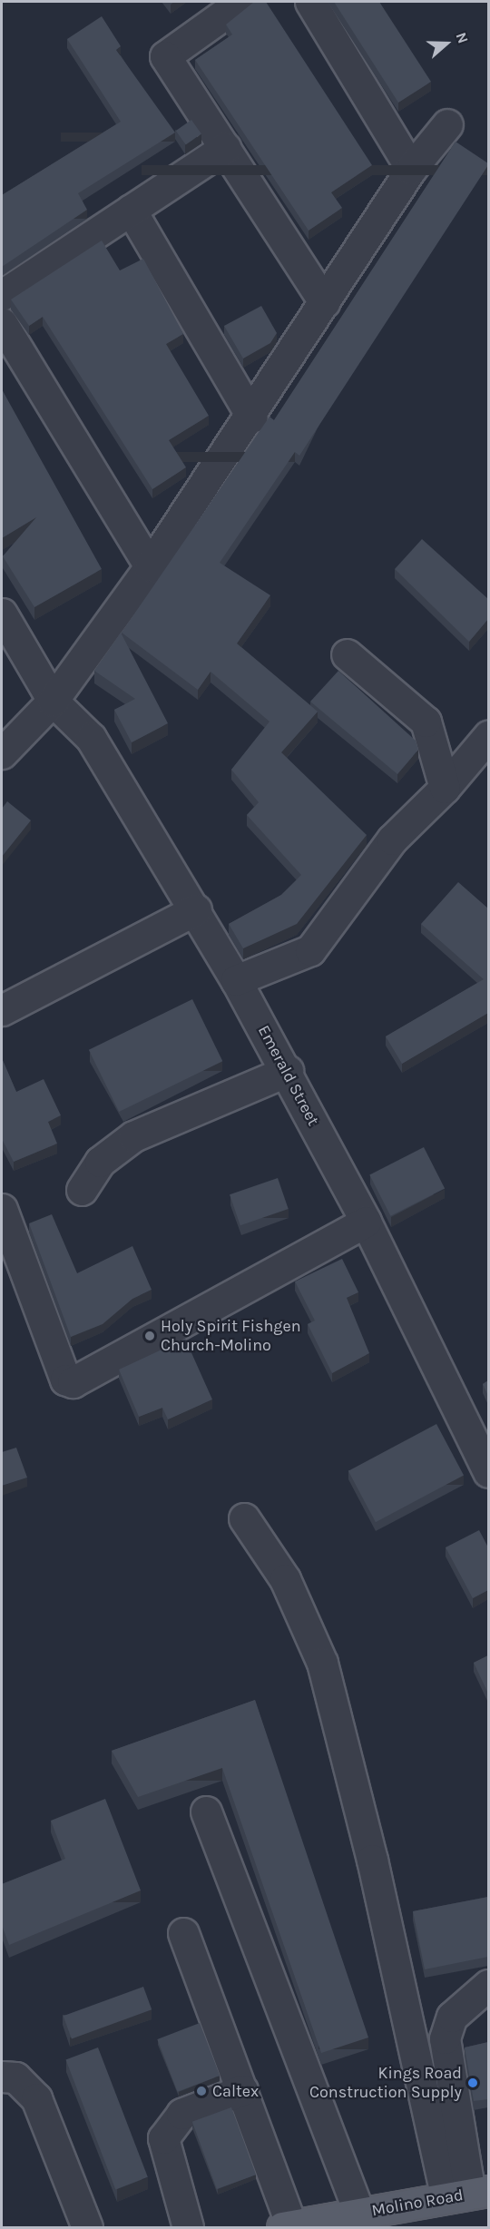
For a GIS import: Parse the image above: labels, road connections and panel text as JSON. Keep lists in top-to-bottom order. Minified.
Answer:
{"streets":{"main road":["Molino Road"],"street":["Emerald Street"]},"places":["Holy Spirit Fishgen Church-Molino","Kings Road Construction Supply","Caltex"],"north":"right"}
